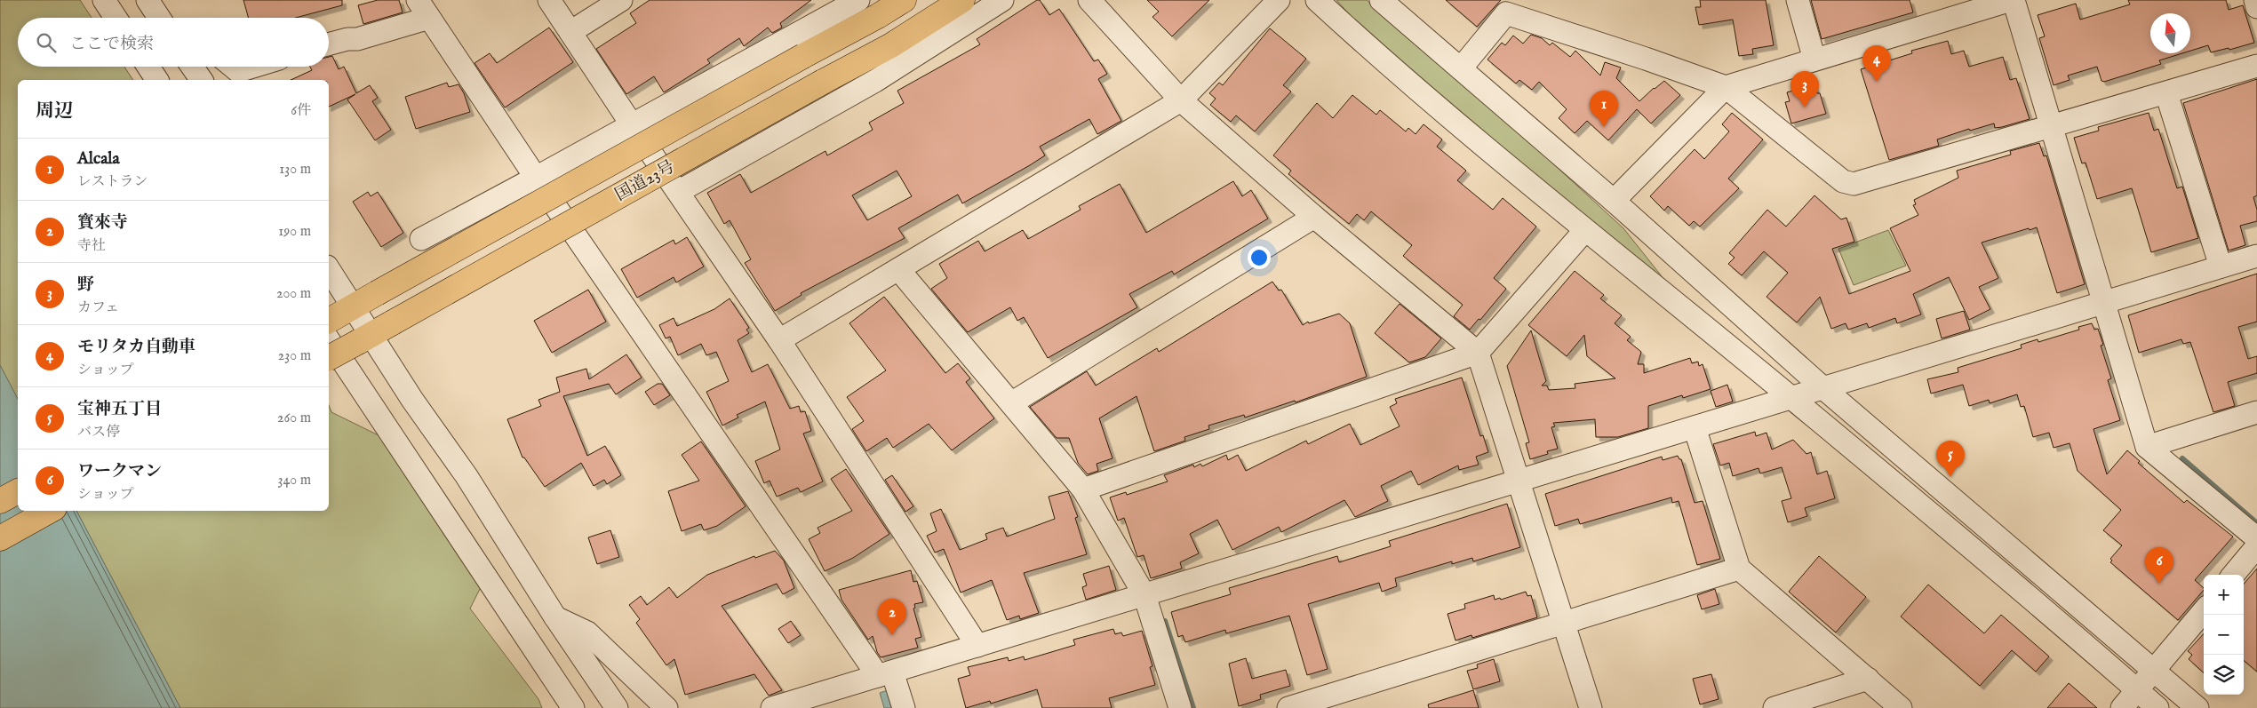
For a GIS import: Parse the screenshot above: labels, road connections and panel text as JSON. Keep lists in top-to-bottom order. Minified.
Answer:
{"streets":{"highway":["国道23号"]},"north":"top","page":{"search":"ここで検索","pins":["4","3","1","5","6","2"],"heading":["周辺","6件"],"list":[{"mark":"1","name":"Alcala","note":"レストラン","value":"130 m"},{"mark":"2","name":"寳來寺","note":"寺社","value":"190 m"},{"mark":"3","name":"野","note":"カフェ","value":"200 m"},{"mark":"4","name":"モリタカ自動車","note":"ショップ","value":"230 m"},{"mark":"5","name":"宝神五丁目","note":"バス停","value":"260 m"},{"mark":"6","name":"ワークマン","note":"ショップ","value":"340 m"}],"map_buttons":["+","−"]}}
